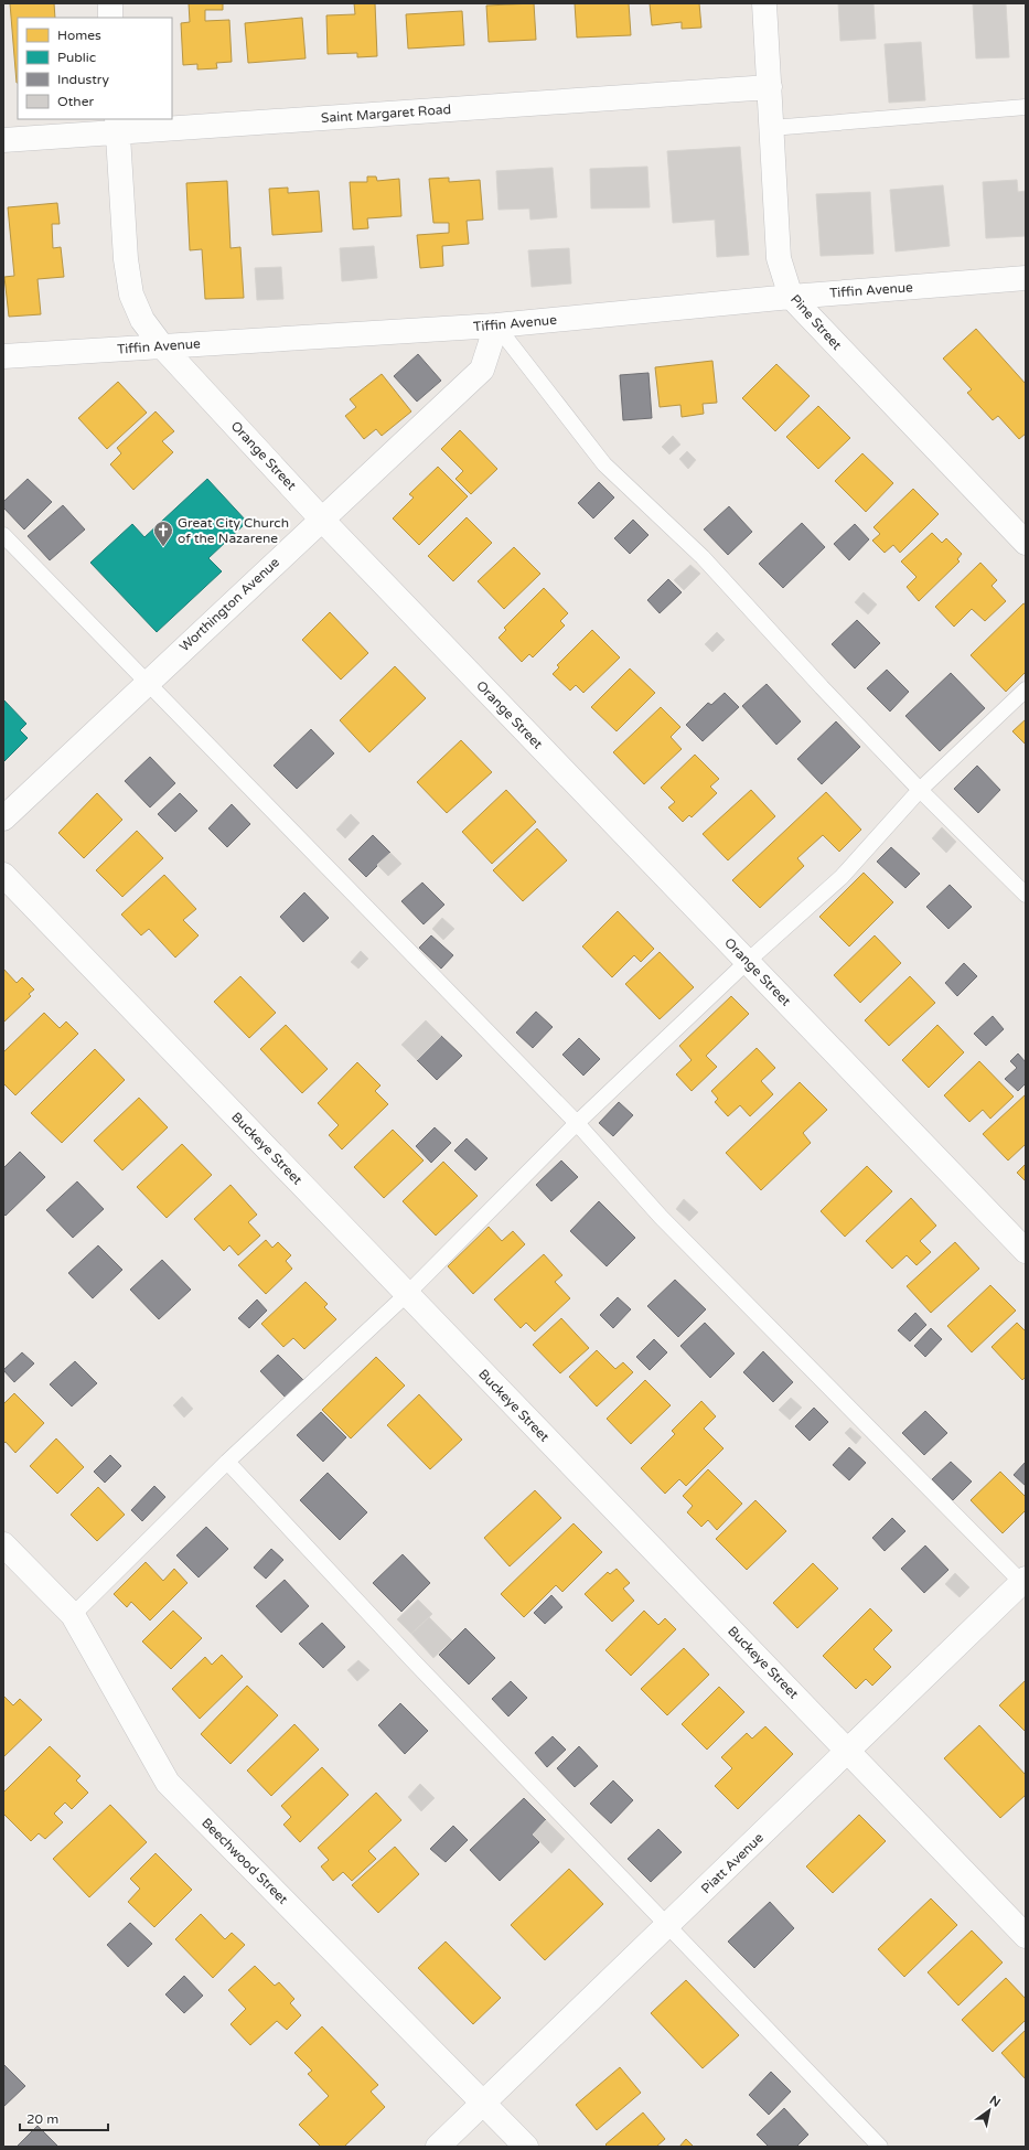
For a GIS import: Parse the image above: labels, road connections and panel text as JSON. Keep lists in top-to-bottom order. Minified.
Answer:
{"streets":{"street":["Saint Margaret Road","Tiffin Avenue","Pine Street","Orange Street","Worthington Avenue","Buckeye Street","Beechwood Street","Piatt Avenue"]},"crossings":[["Saint Margaret Road","Pine Street"],["Saint Margaret Road","Orange Street"],["Tiffin Avenue","Pine Street"],["Tiffin Avenue","Orange Street"],["Tiffin Avenue","Worthington Avenue"],["Orange Street","Worthington Avenue"],["Buckeye Street","Piatt Avenue"],["Beechwood Street","Piatt Avenue"]],"places":{"church":["Great City Church of the Nazarene"]},"legend":["Homes","Public","Industry","Other"],"scale_bar":"20 m","north":"top right"}
